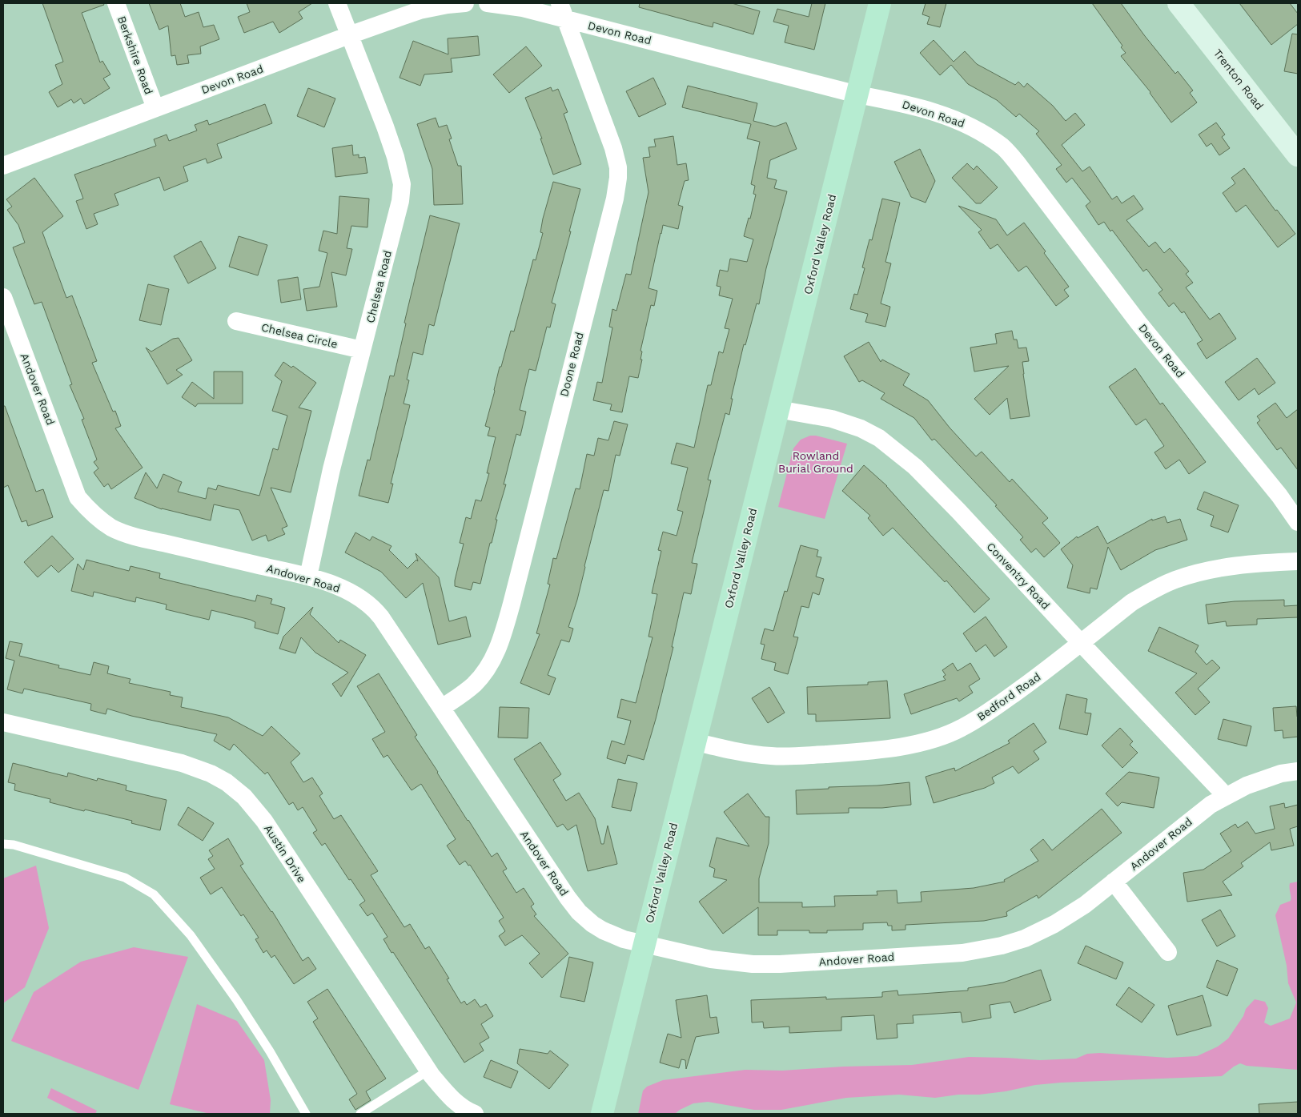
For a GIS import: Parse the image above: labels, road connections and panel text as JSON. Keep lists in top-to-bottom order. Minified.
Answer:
{"streets":{"main road":["Trenton Road","Oxford Valley Road"],"street":["Devon Road","Berkshire Road","Chelsea Road","Chelsea Circle","Doone Road","Andover Road","Conventry Road","Bedford Road","Austin Drive"]},"crossings":[["Devon Road","Berkshire Road"],["Devon Road","Oxford Valley Road"],["Devon Road","Chelsea Road"],["Devon Road","Doone Road"],["Oxford Valley Road","Andover Road"],["Oxford Valley Road","Conventry Road"],["Oxford Valley Road","Bedford Road"],["Chelsea Road","Chelsea Circle"],["Chelsea Road","Andover Road"],["Doone Road","Andover Road"],["Andover Road","Conventry Road"],["Conventry Road","Bedford Road"]],"parks":["Rowland Burial Ground"]}
